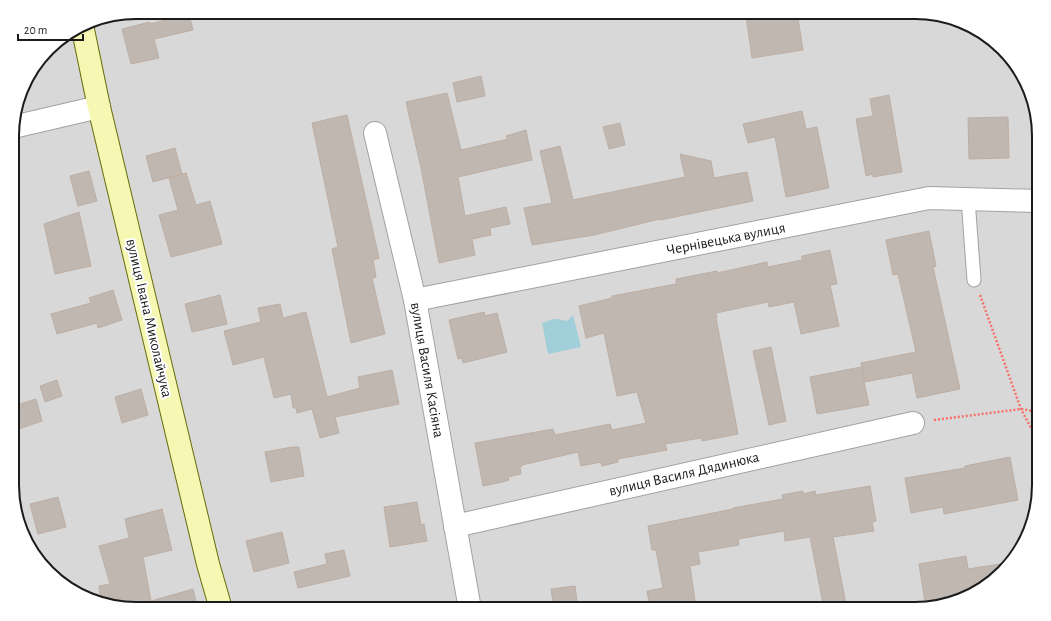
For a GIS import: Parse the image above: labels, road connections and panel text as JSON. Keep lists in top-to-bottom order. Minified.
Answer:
{"streets":{"street":["Чернівецька вулиця","вулиця Івана Миколайчука","вулиця Василя Касіяна","вулиця Василя Дядинюка"]},"crossings":[["Чернівецька вулиця","вулиця Василя Касіяна"],["вулиця Василя Касіяна","вулиця Василя Дядинюка"]],"scale_bar":"20 m"}
